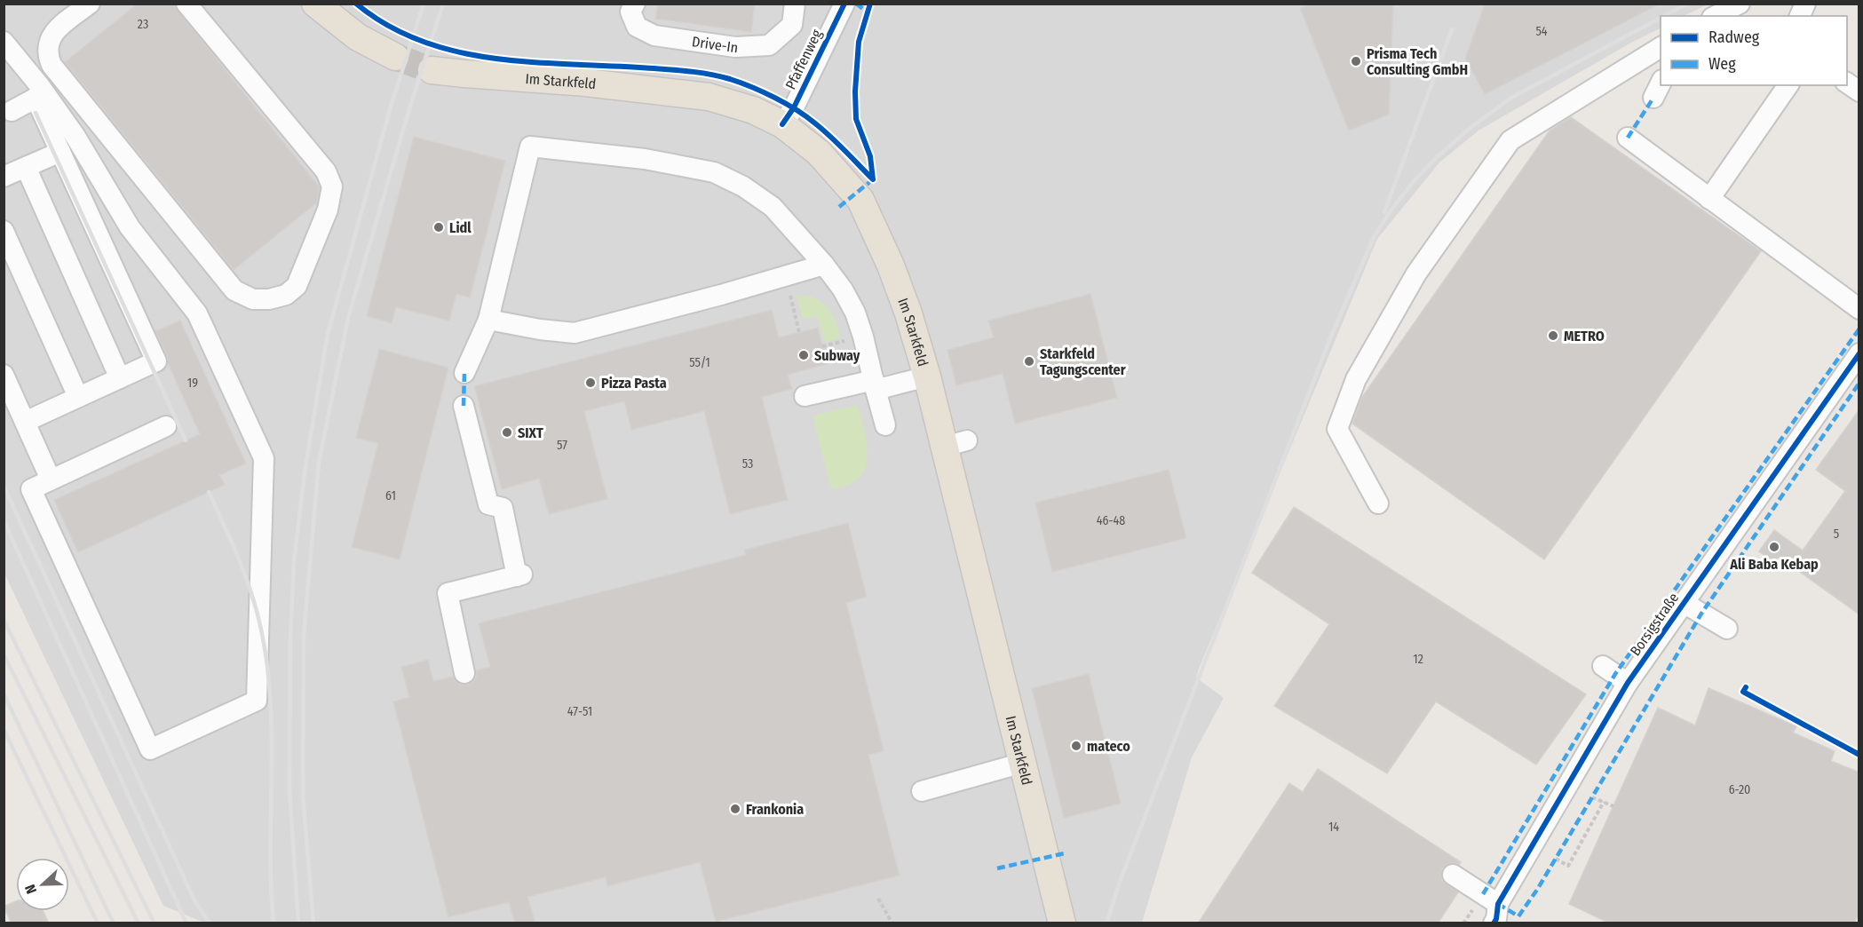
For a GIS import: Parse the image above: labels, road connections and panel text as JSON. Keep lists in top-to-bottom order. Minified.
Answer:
{"streets":{"main road":["Im Starkfeld"],"street":["Drive-In","Pfaffenweg","Borsigstraße"]},"crossings":[["Pfaffenweg","Im Starkfeld"]],"places":["Prisma Tech Consulting GmbH","Lidl","METRO","Subway","Starkfeld Tagungscenter","Pizza Pasta","SIXT","Ali Baba Kebap","mateco","Frankonia"],"house_numbers":["23","54","55/1","19","57","53","61","46-48","5","12","47-51","6-20","14"],"legend":["Radweg","Weg"],"north":"left"}
